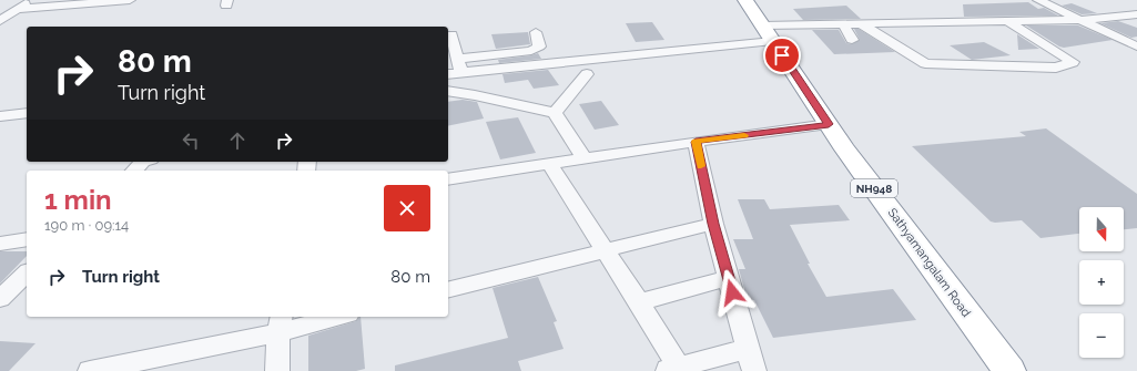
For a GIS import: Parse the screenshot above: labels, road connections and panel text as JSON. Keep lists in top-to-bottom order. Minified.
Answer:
{"streets":{"highway":["NH948","Sathyamangalam Road"]},"north":"bottom","page":{"turn":["80 m","Turn right"],"heading":["1 min","190 m · 09:14"],"map_buttons":["+","−"],"list":[{"name":"Turn right","value":"80 m"}]}}
